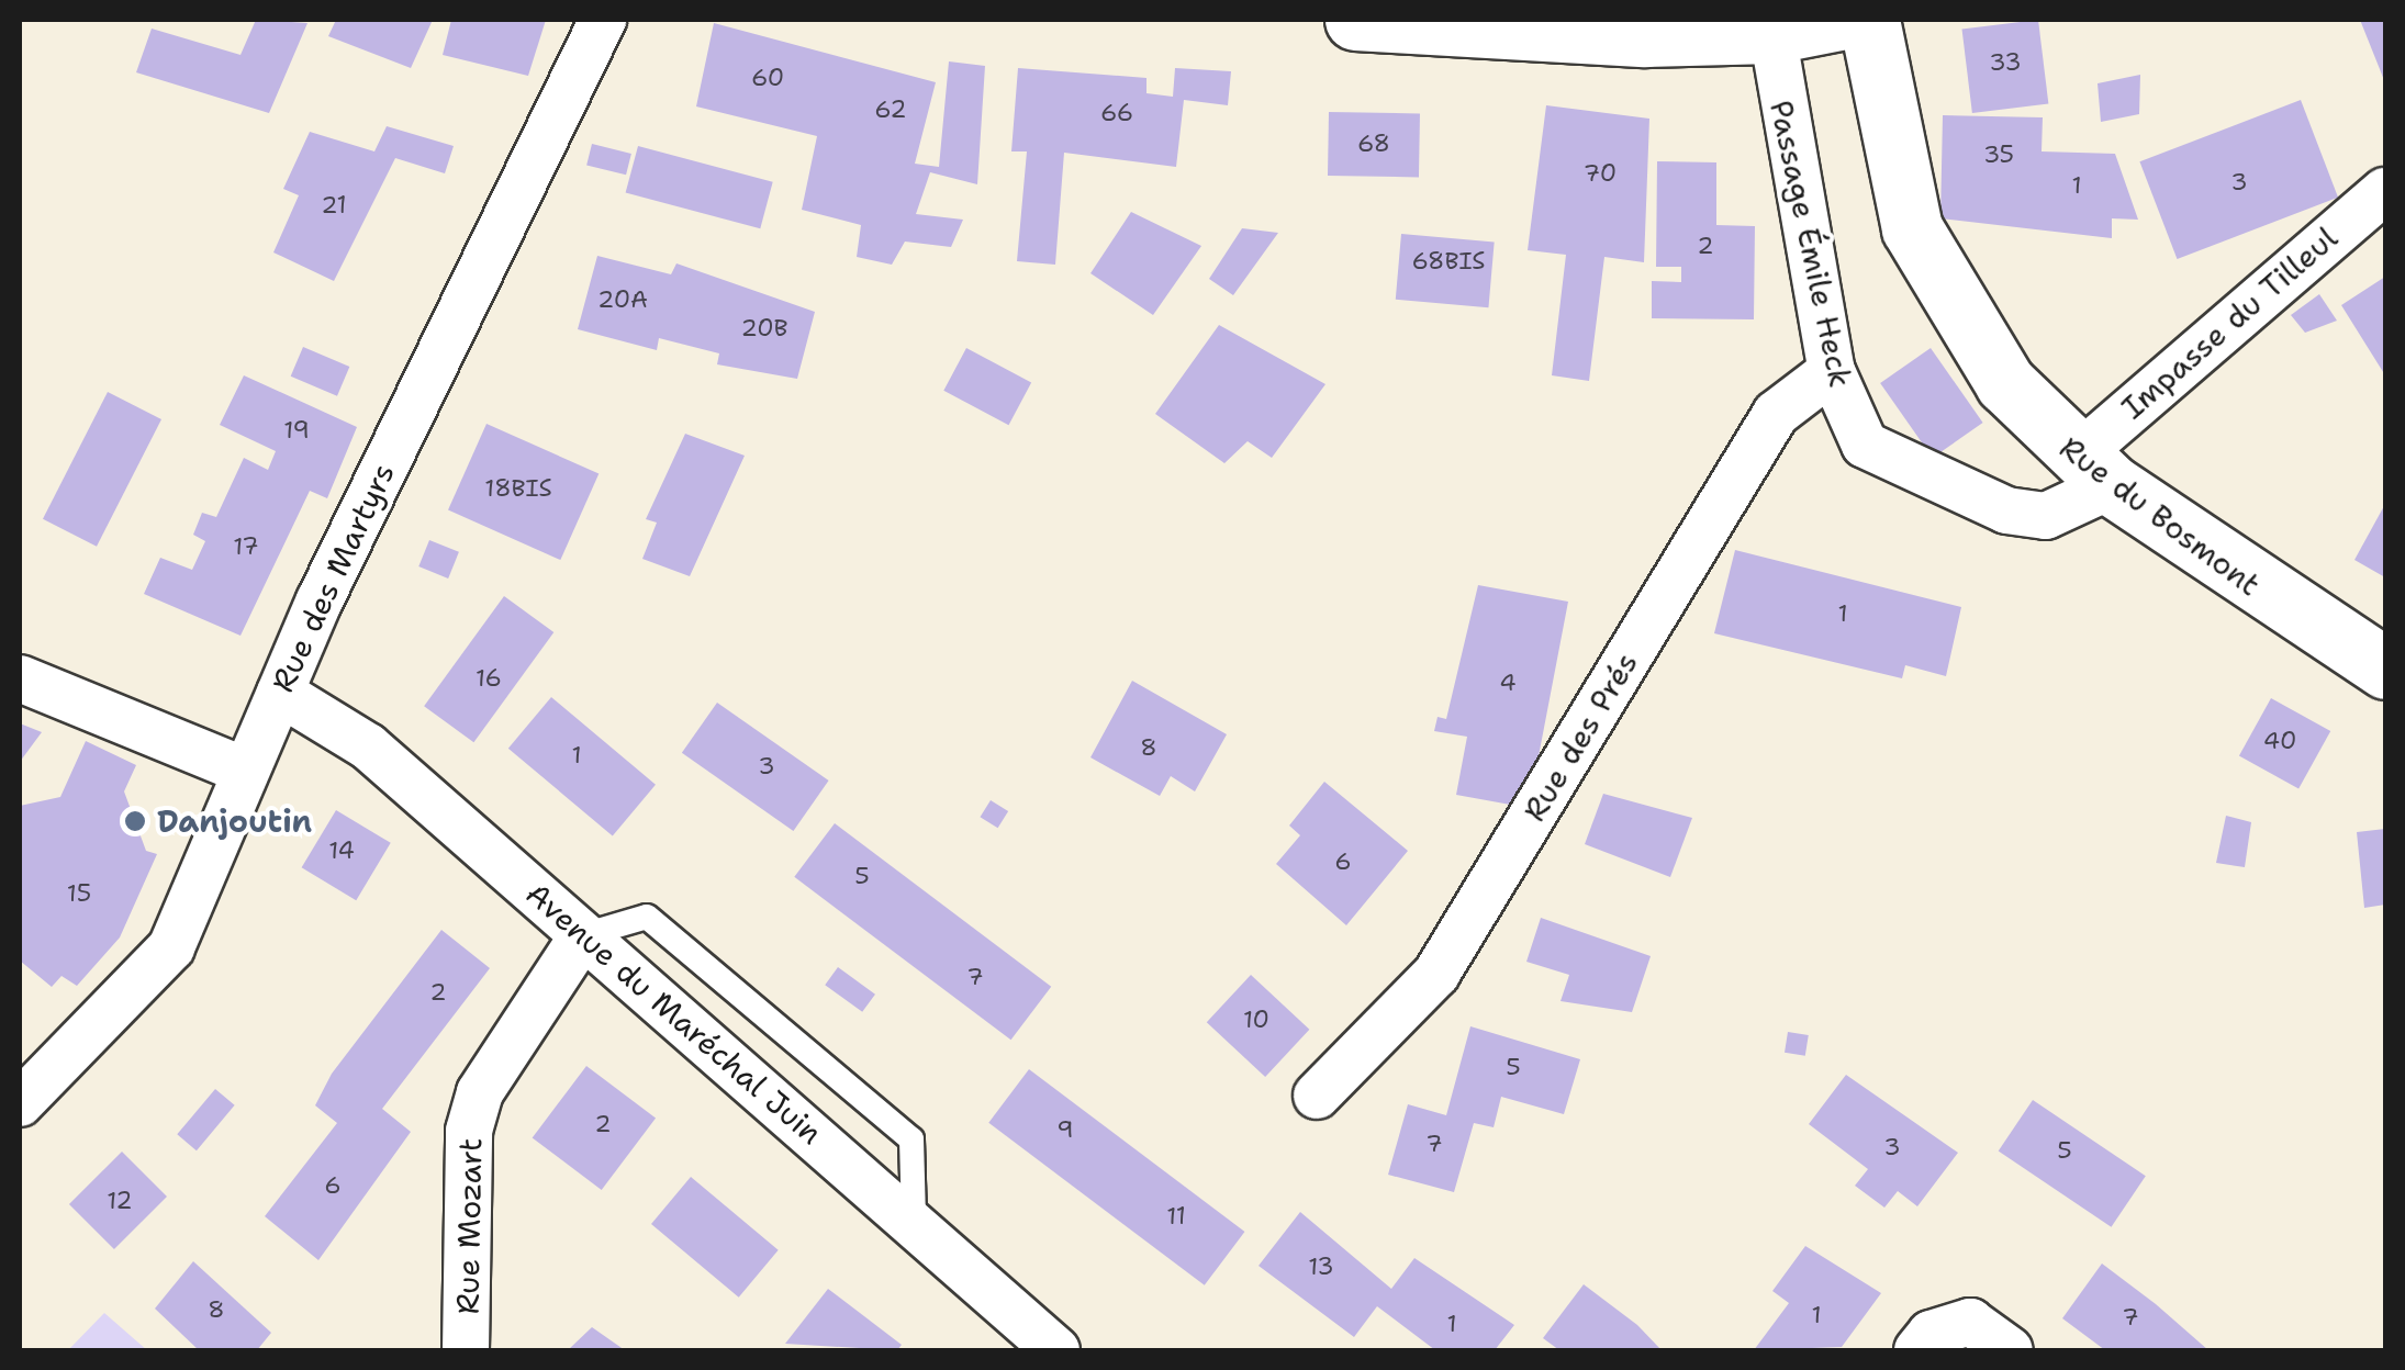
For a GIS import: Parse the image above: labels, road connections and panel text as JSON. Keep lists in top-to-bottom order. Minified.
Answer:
{"streets":{"street":["Passage Émile Heck","Impasse du Tilleul","Rue du Bosmont","Rue des Martyrs","Rue des Prés","Avenue du Maréchal Juin","Rue Mozart"]},"crossings":[["Passage Émile Heck","Impasse du Tilleul"],["Passage Émile Heck","Rue du Bosmont"],["Passage Émile Heck","Rue des Prés"],["Impasse du Tilleul","Rue du Bosmont"],["Rue des Martyrs","Avenue du Maréchal Juin"],["Avenue du Maréchal Juin","Rue Mozart"]],"places":["Danjoutin"],"house_numbers":["33","60","62","66","68","35","70","3","1","21","2","68BIS","20A","20B","19","18BIS","17","1","16","4","40","8","1","3","14","6","5","15","7","2","10","5","2","9","7","3","5","6","12","11","13","8","1","7","1"]}
